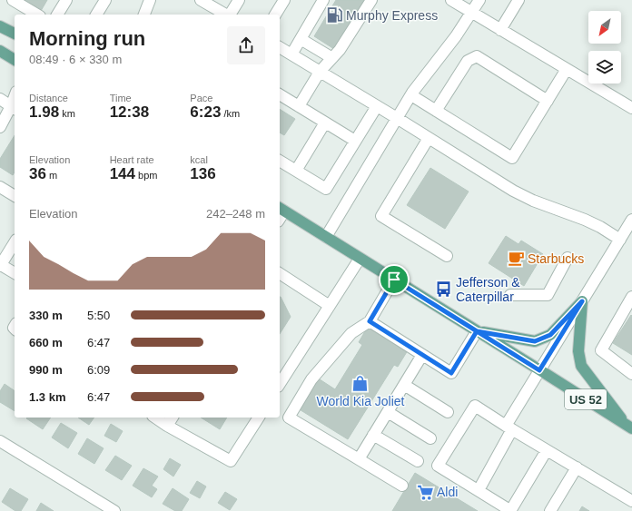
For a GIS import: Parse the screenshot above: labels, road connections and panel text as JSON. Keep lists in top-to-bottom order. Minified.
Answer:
{"streets":{"main road":["US 52"]},"places":{"fuel station":["Murphy Express"],"cafe":["Starbucks"],"bus stop":["Jefferson & Caterpillar"],"shop":["World Kia Joliet"],"supermarket":["Aldi"]},"north":"bottom left","page":{"heading":["Morning run","08:49 · 6 × 330 m"],"stats":[["Distance","1.98 km"],["Time","12:38"],["Pace","6:23 /km"],["Elevation","36 m"],["Heart rate","144 bpm"],["kcal","136"]],"chart":["Elevation","242–248 m"],"list":[{"name":"330 m","note":"5:50"},{"name":"660 m","note":"6:47"},{"name":"990 m","note":"6:09"},{"name":"1.3 km","note":"6:47"}]}}
